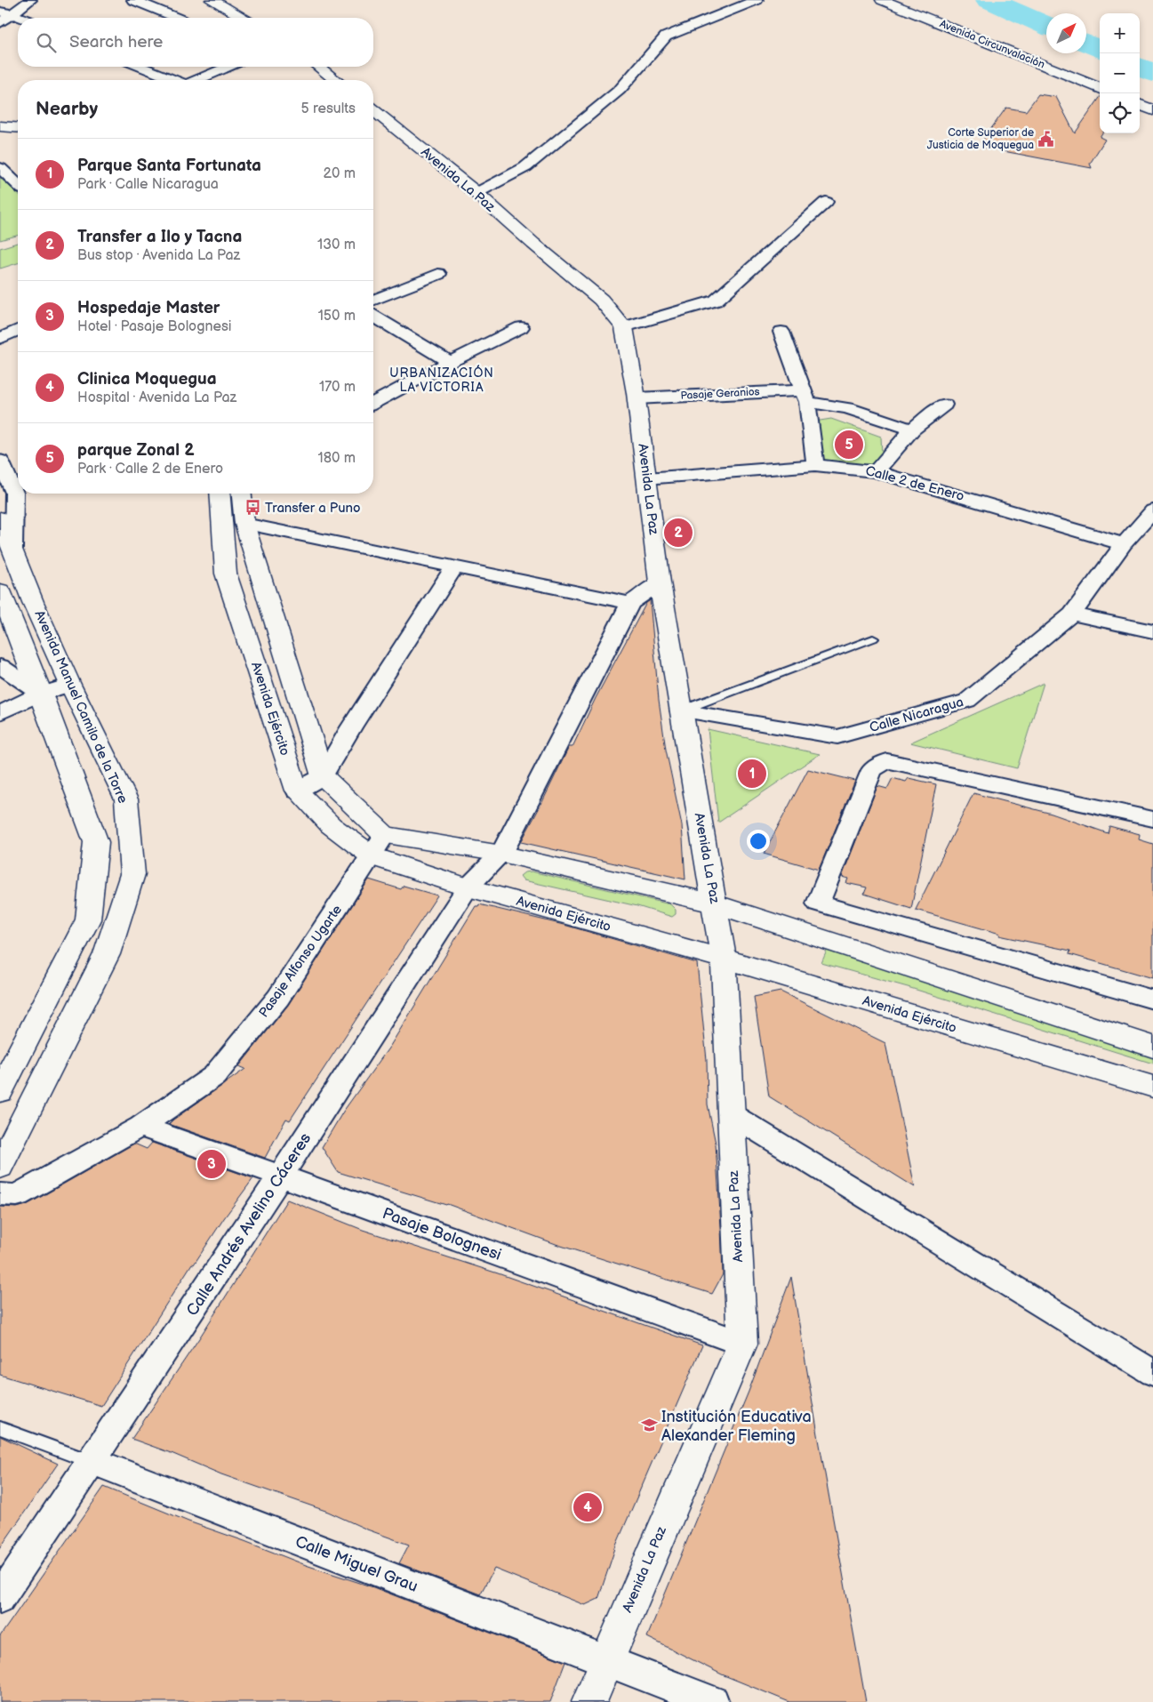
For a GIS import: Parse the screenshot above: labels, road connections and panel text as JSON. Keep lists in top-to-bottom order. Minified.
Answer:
{"streets":{"main road":["Avenida Circunvalación","Avenida La Paz","Avenida Manuel Camilo de la Torre","Avenida Ejército"],"street":["Pasaje Geranios","Calle 2 de Enero","Calle Nicaragua","Pasaje Alfonso Ugarte","Calle Andrés Avelino Cáceres","Pasaje Bolognesi","Calle Miguel Grau"]},"crossings":[["Avenida La Paz","Pasaje Geranios"],["Avenida La Paz","Calle 2 de Enero"],["Avenida La Paz","Avenida Ejército"],["Avenida La Paz","Calle Nicaragua"],["Avenida La Paz","Pasaje Bolognesi"],["Avenida La Paz","Calle Miguel Grau"],["Calle 2 de Enero","Calle Nicaragua"],["Avenida Ejército","Pasaje Alfonso Ugarte"],["Avenida Ejército","Calle Andrés Avelino Cáceres"],["Pasaje Alfonso Ugarte","Pasaje Bolognesi"],["Calle Andrés Avelino Cáceres","Pasaje Bolognesi"],["Calle Andrés Avelino Cáceres","Calle Miguel Grau"]],"districts":["URBANIZACIÓN LA VICTORIA"],"places":{"public building":["Corte Superior de Justicia de Moquegua"],"bus stop":["Transfer a Puno"],"school or university":["Institución Educativa Alexander Fleming"]},"north":"top right","page":{"map_buttons":["+","−"],"search":"Search here","heading":["Nearby","5 results"],"list":[{"mark":"1","name":"Parque Santa Fortunata","note":"Park · Calle Nicaragua","value":"20 m"},{"mark":"2","name":"Transfer a Ilo y Tacna","note":"Bus stop · Avenida La Paz","value":"130 m"},{"mark":"3","name":"Hospedaje Master","note":"Hotel · Pasaje Bolognesi","value":"150 m"},{"mark":"4","name":"Clinica Moquegua","note":"Hospital · Avenida La Paz","value":"170 m"},{"mark":"5","name":"parque Zonal 2","note":"Park · Calle 2 de Enero","value":"180 m"}],"pins":["5","2","1","3","4"]}}
